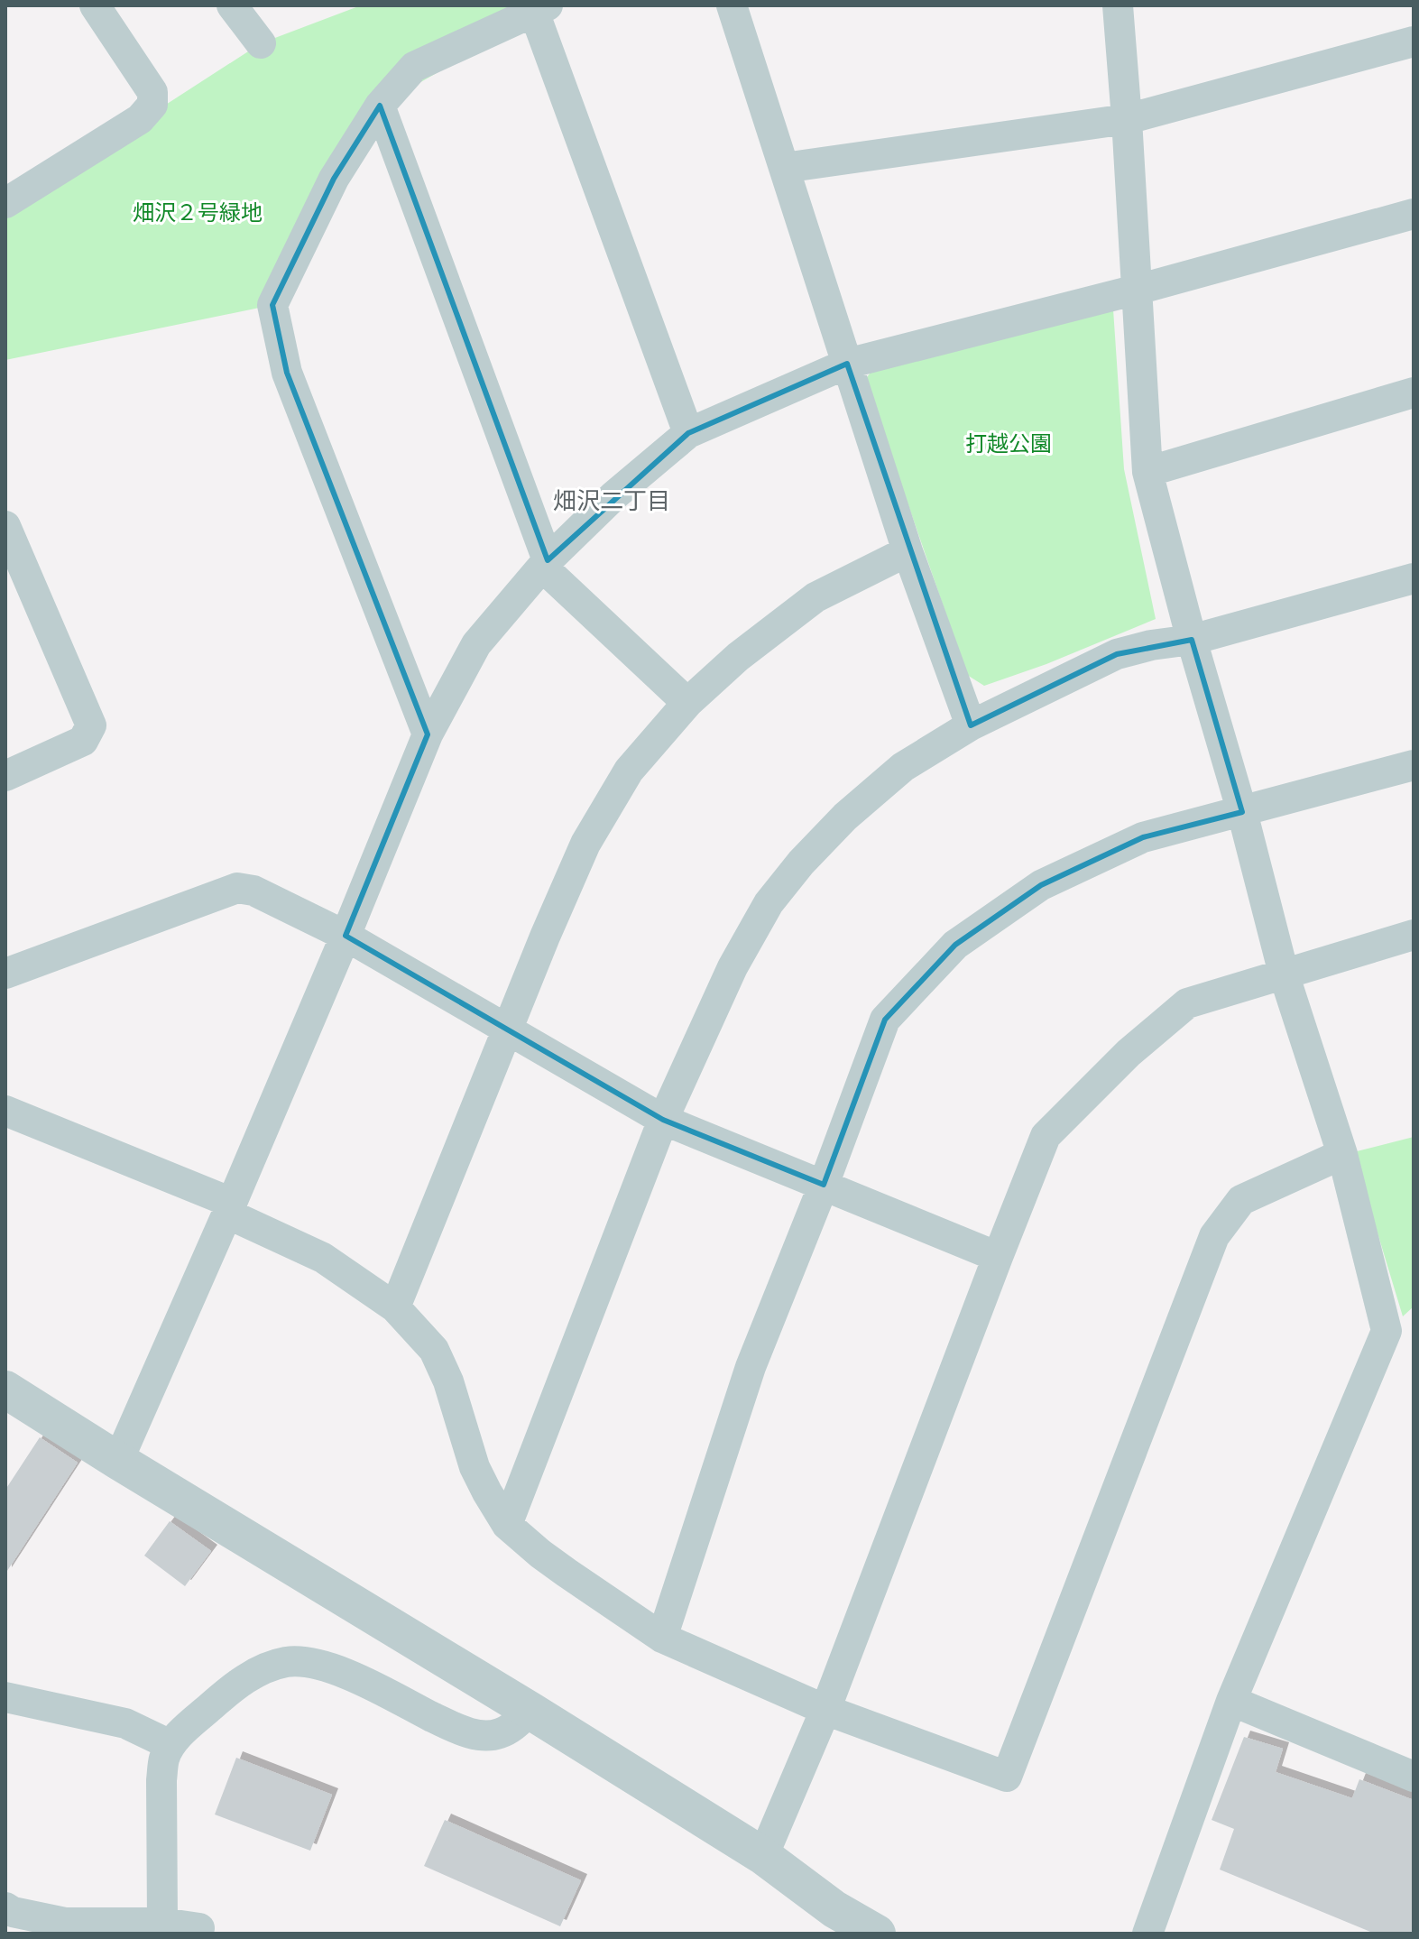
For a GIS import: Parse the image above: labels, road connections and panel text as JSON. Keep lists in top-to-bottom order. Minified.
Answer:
{"districts":["畑沢二丁目"],"parks":["畑沢２号緑地","打越公園"]}
